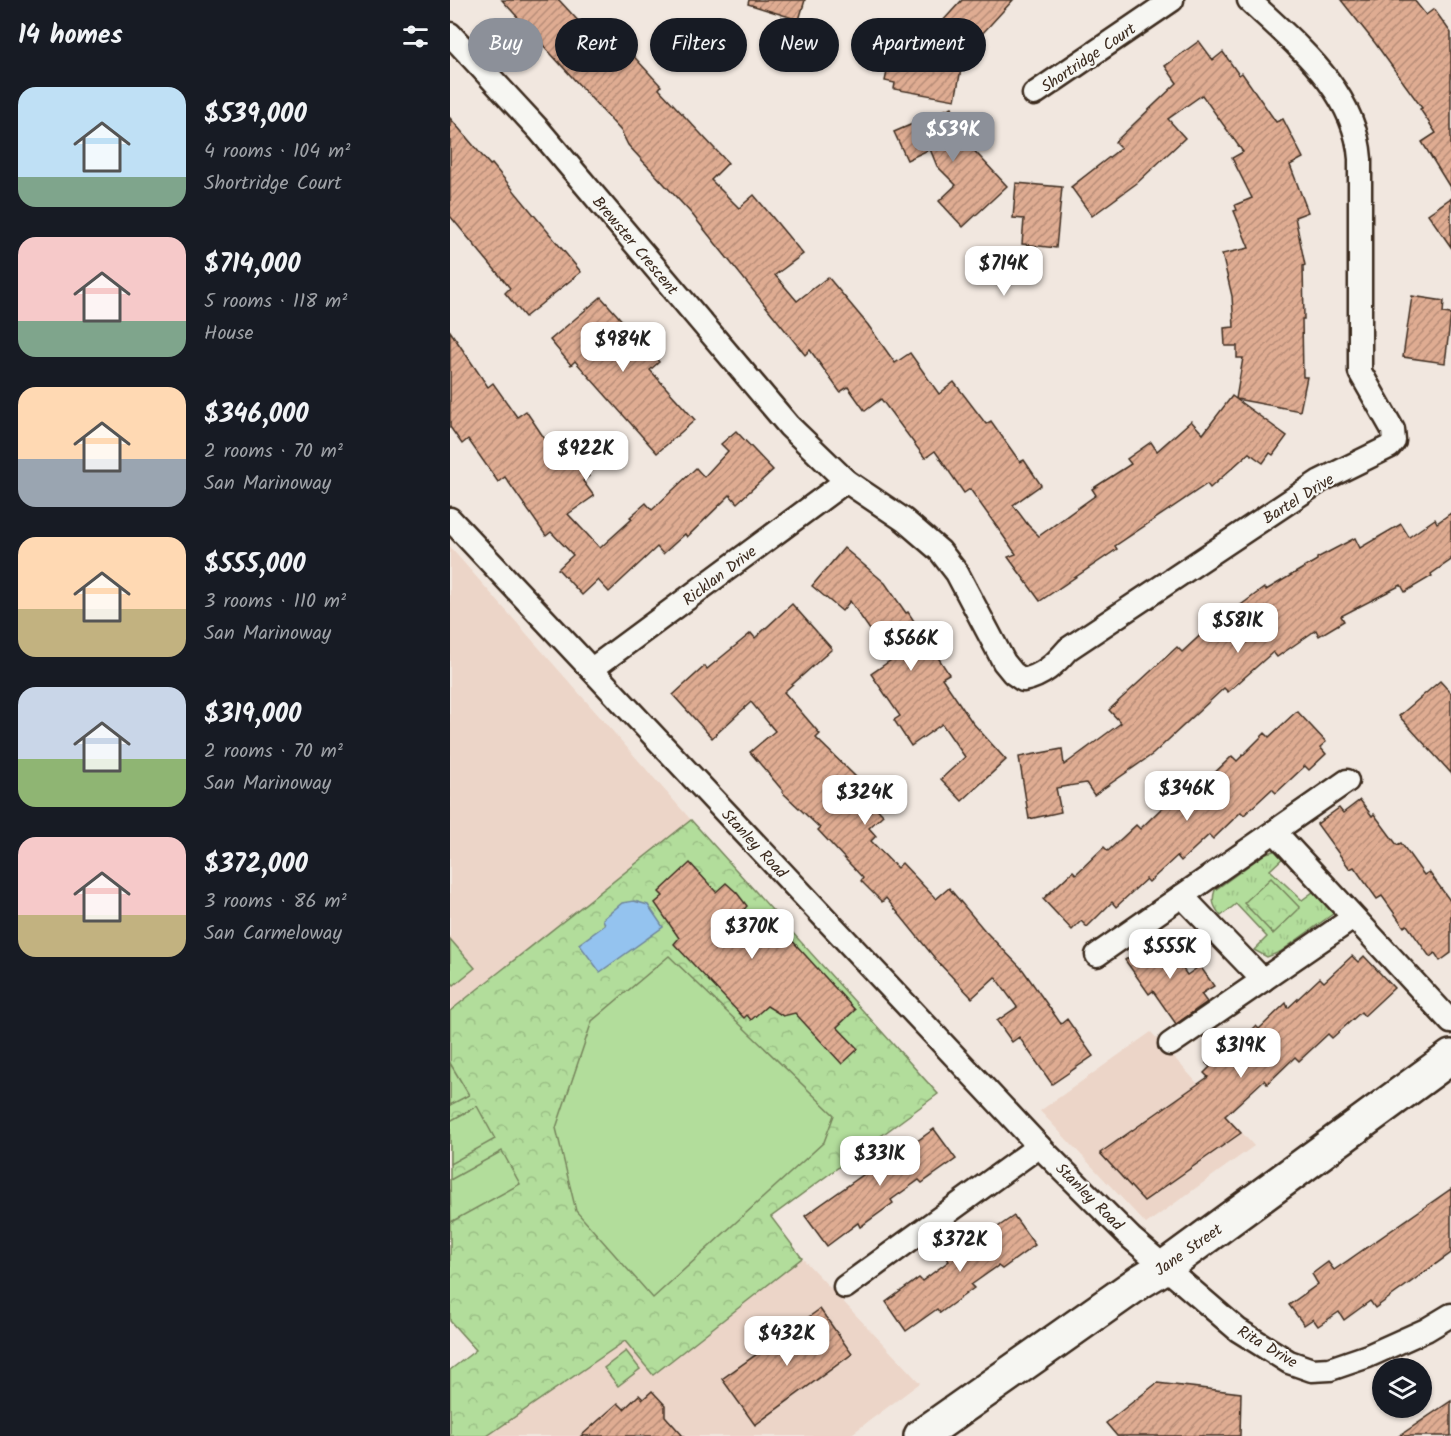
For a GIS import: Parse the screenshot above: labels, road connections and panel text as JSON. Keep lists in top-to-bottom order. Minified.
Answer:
{"streets":{"main road":["Jane Street"],"street":["Shortridge Court","Brewster Crescent","Bartel Drive","Ricklan Drive","Stanley Road","Rita Drive"]},"crossings":[["Brewster Crescent","Bartel Drive"],["Brewster Crescent","Ricklan Drive"],["Bartel Drive","Ricklan Drive"],["Ricklan Drive","Stanley Road"],["Stanley Road","Jane Street"],["Stanley Road","Rita Drive"],["Jane Street","Rita Drive"]],"page":{"heading":"14 homes","chip":["Buy","Rent","Filters","New","Apartment"],"list":[{"name":"$539,000","note":"4 rooms · 104 m² · Shortridge Court"},{"name":"$714,000","note":"5 rooms · 118 m² · House"},{"name":"$346,000","note":"2 rooms · 70 m² · San Marinoway"},{"name":"$555,000","note":"3 rooms · 110 m² · San Marinoway"},{"name":"$319,000","note":"2 rooms · 70 m² · San Marinoway"},{"name":"$372,000","note":"3 rooms · 86 m² · San Carmeloway"}],"price":["$539K","$714K","$984K","$922K","$581K","$566K","$346K","$324K","$370K","$555K","$319K","$331K","$372K","$432K"]}}
